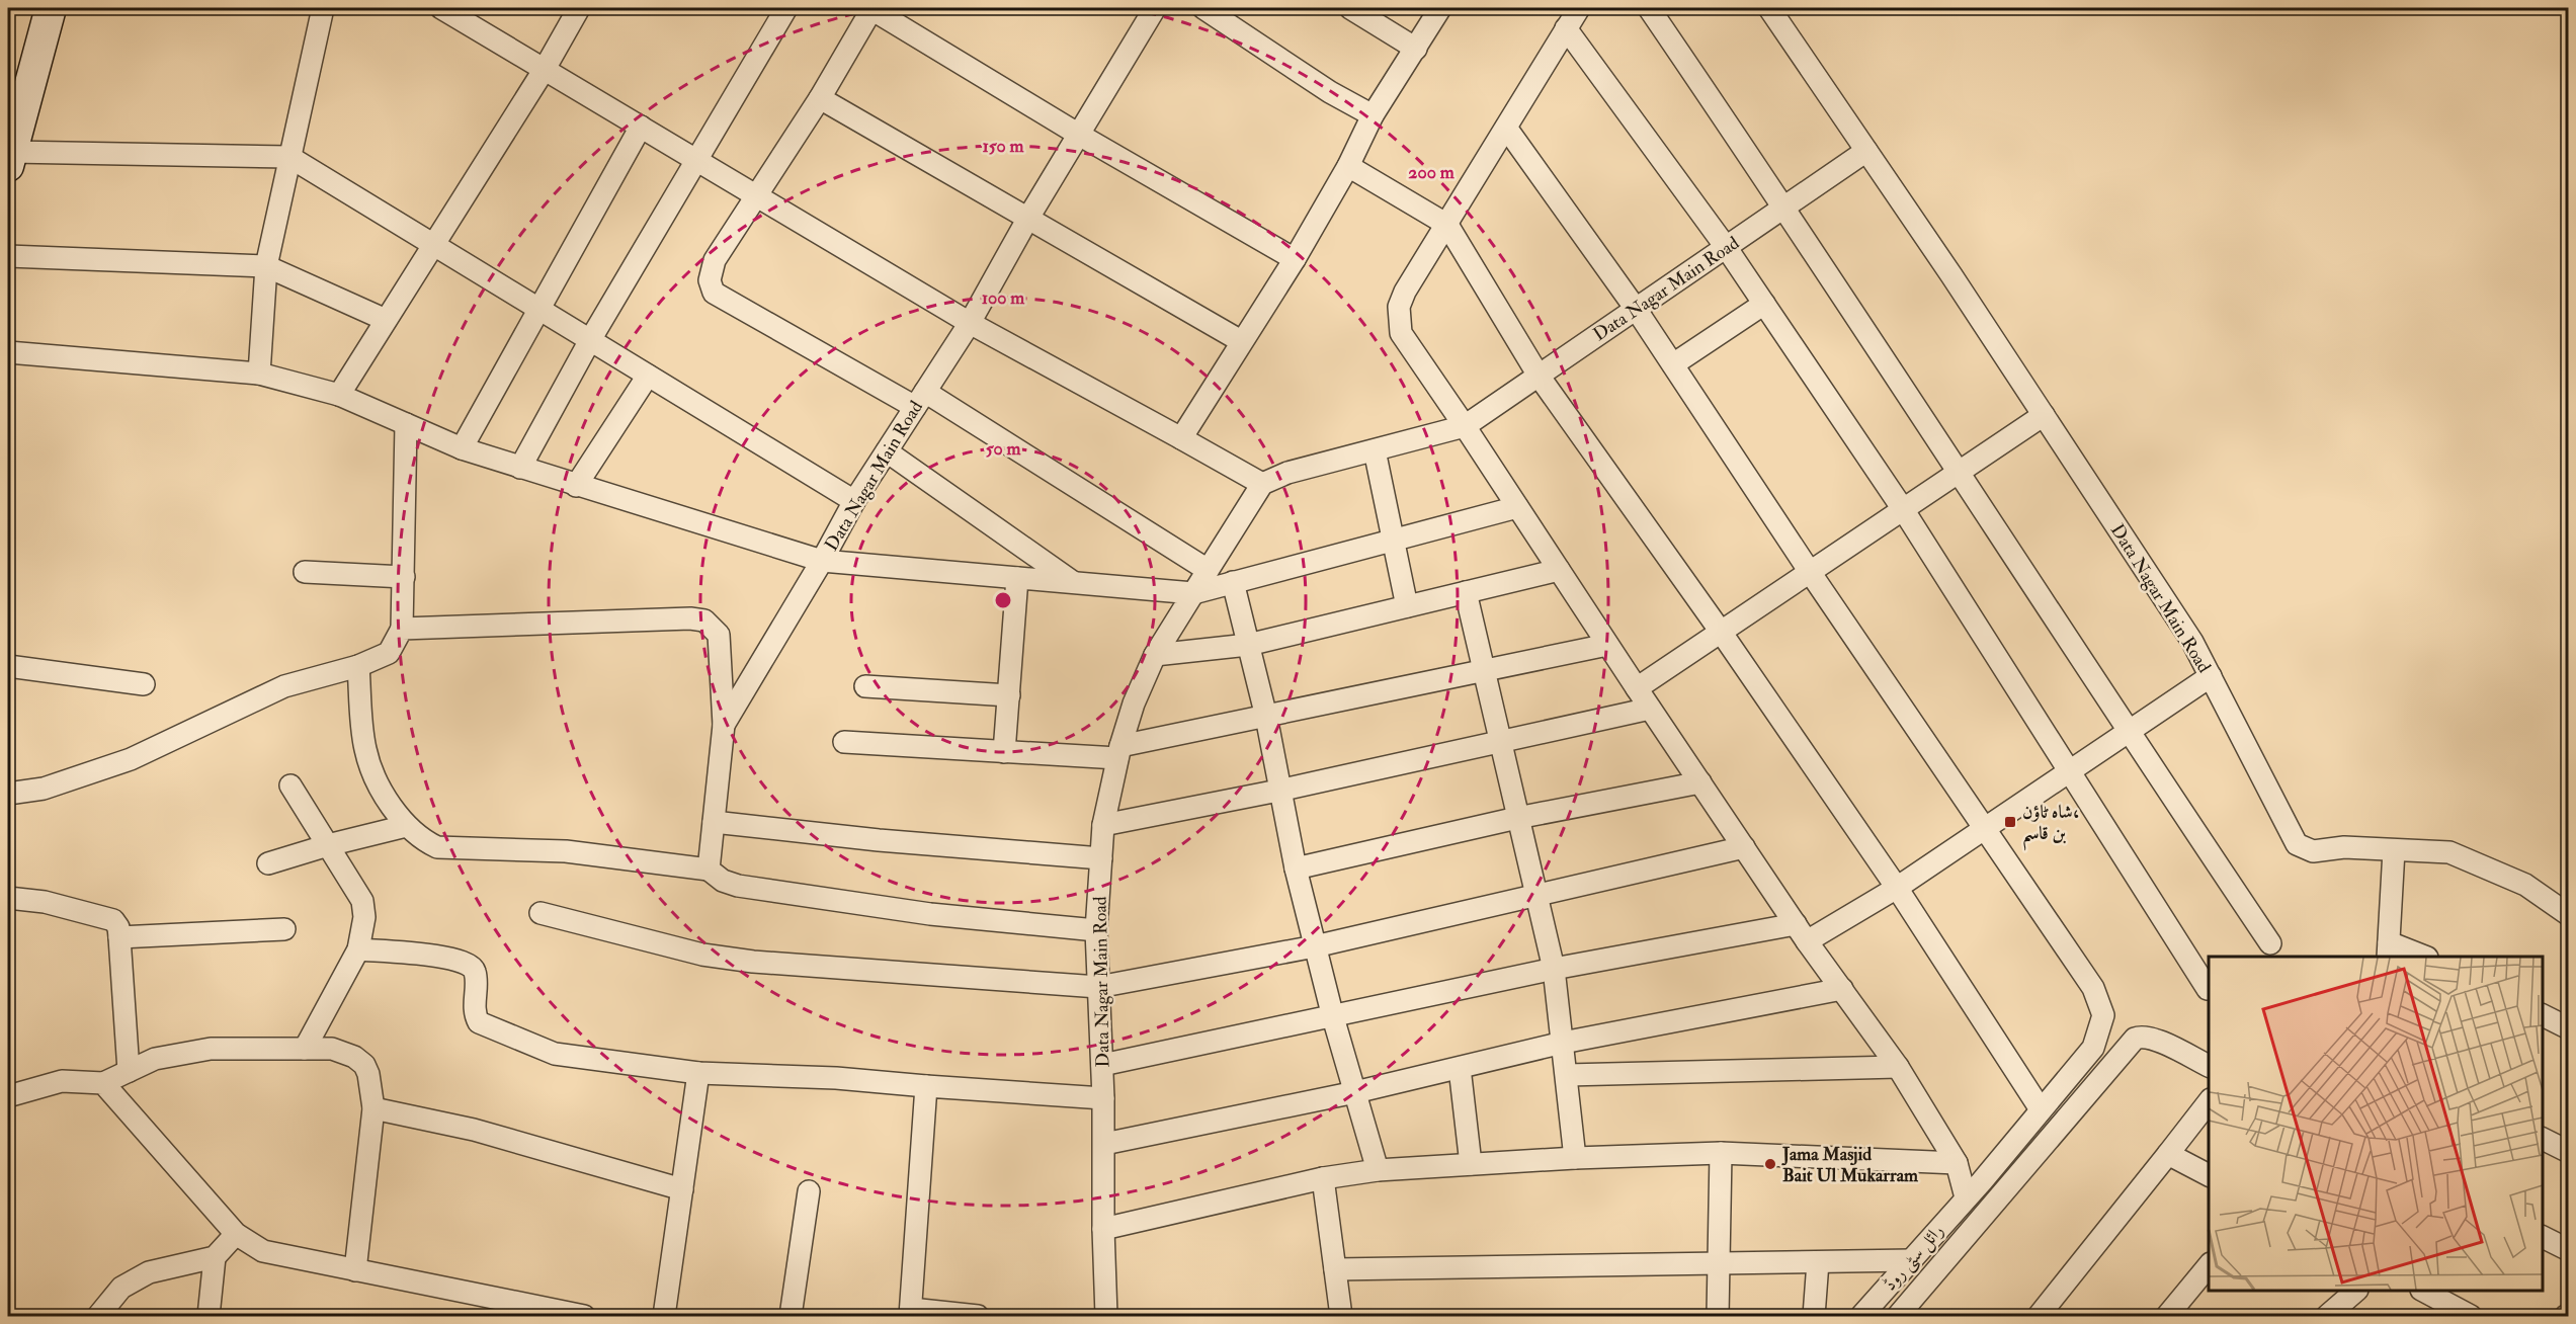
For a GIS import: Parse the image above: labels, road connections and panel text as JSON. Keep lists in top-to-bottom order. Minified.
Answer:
{"streets":{"street":["Data Nagar Main Road","رائل سٹی روڈ"]},"crossings":[["Data Nagar Main Road","رائل سٹی روڈ"]],"places":{"transit":["شاہ ٹاؤن، بن قاسم"],"other":["Jama Masjid Bait Ul Mukarram"]},"rings":["150 m","200 m","100 m","50 m"]}
